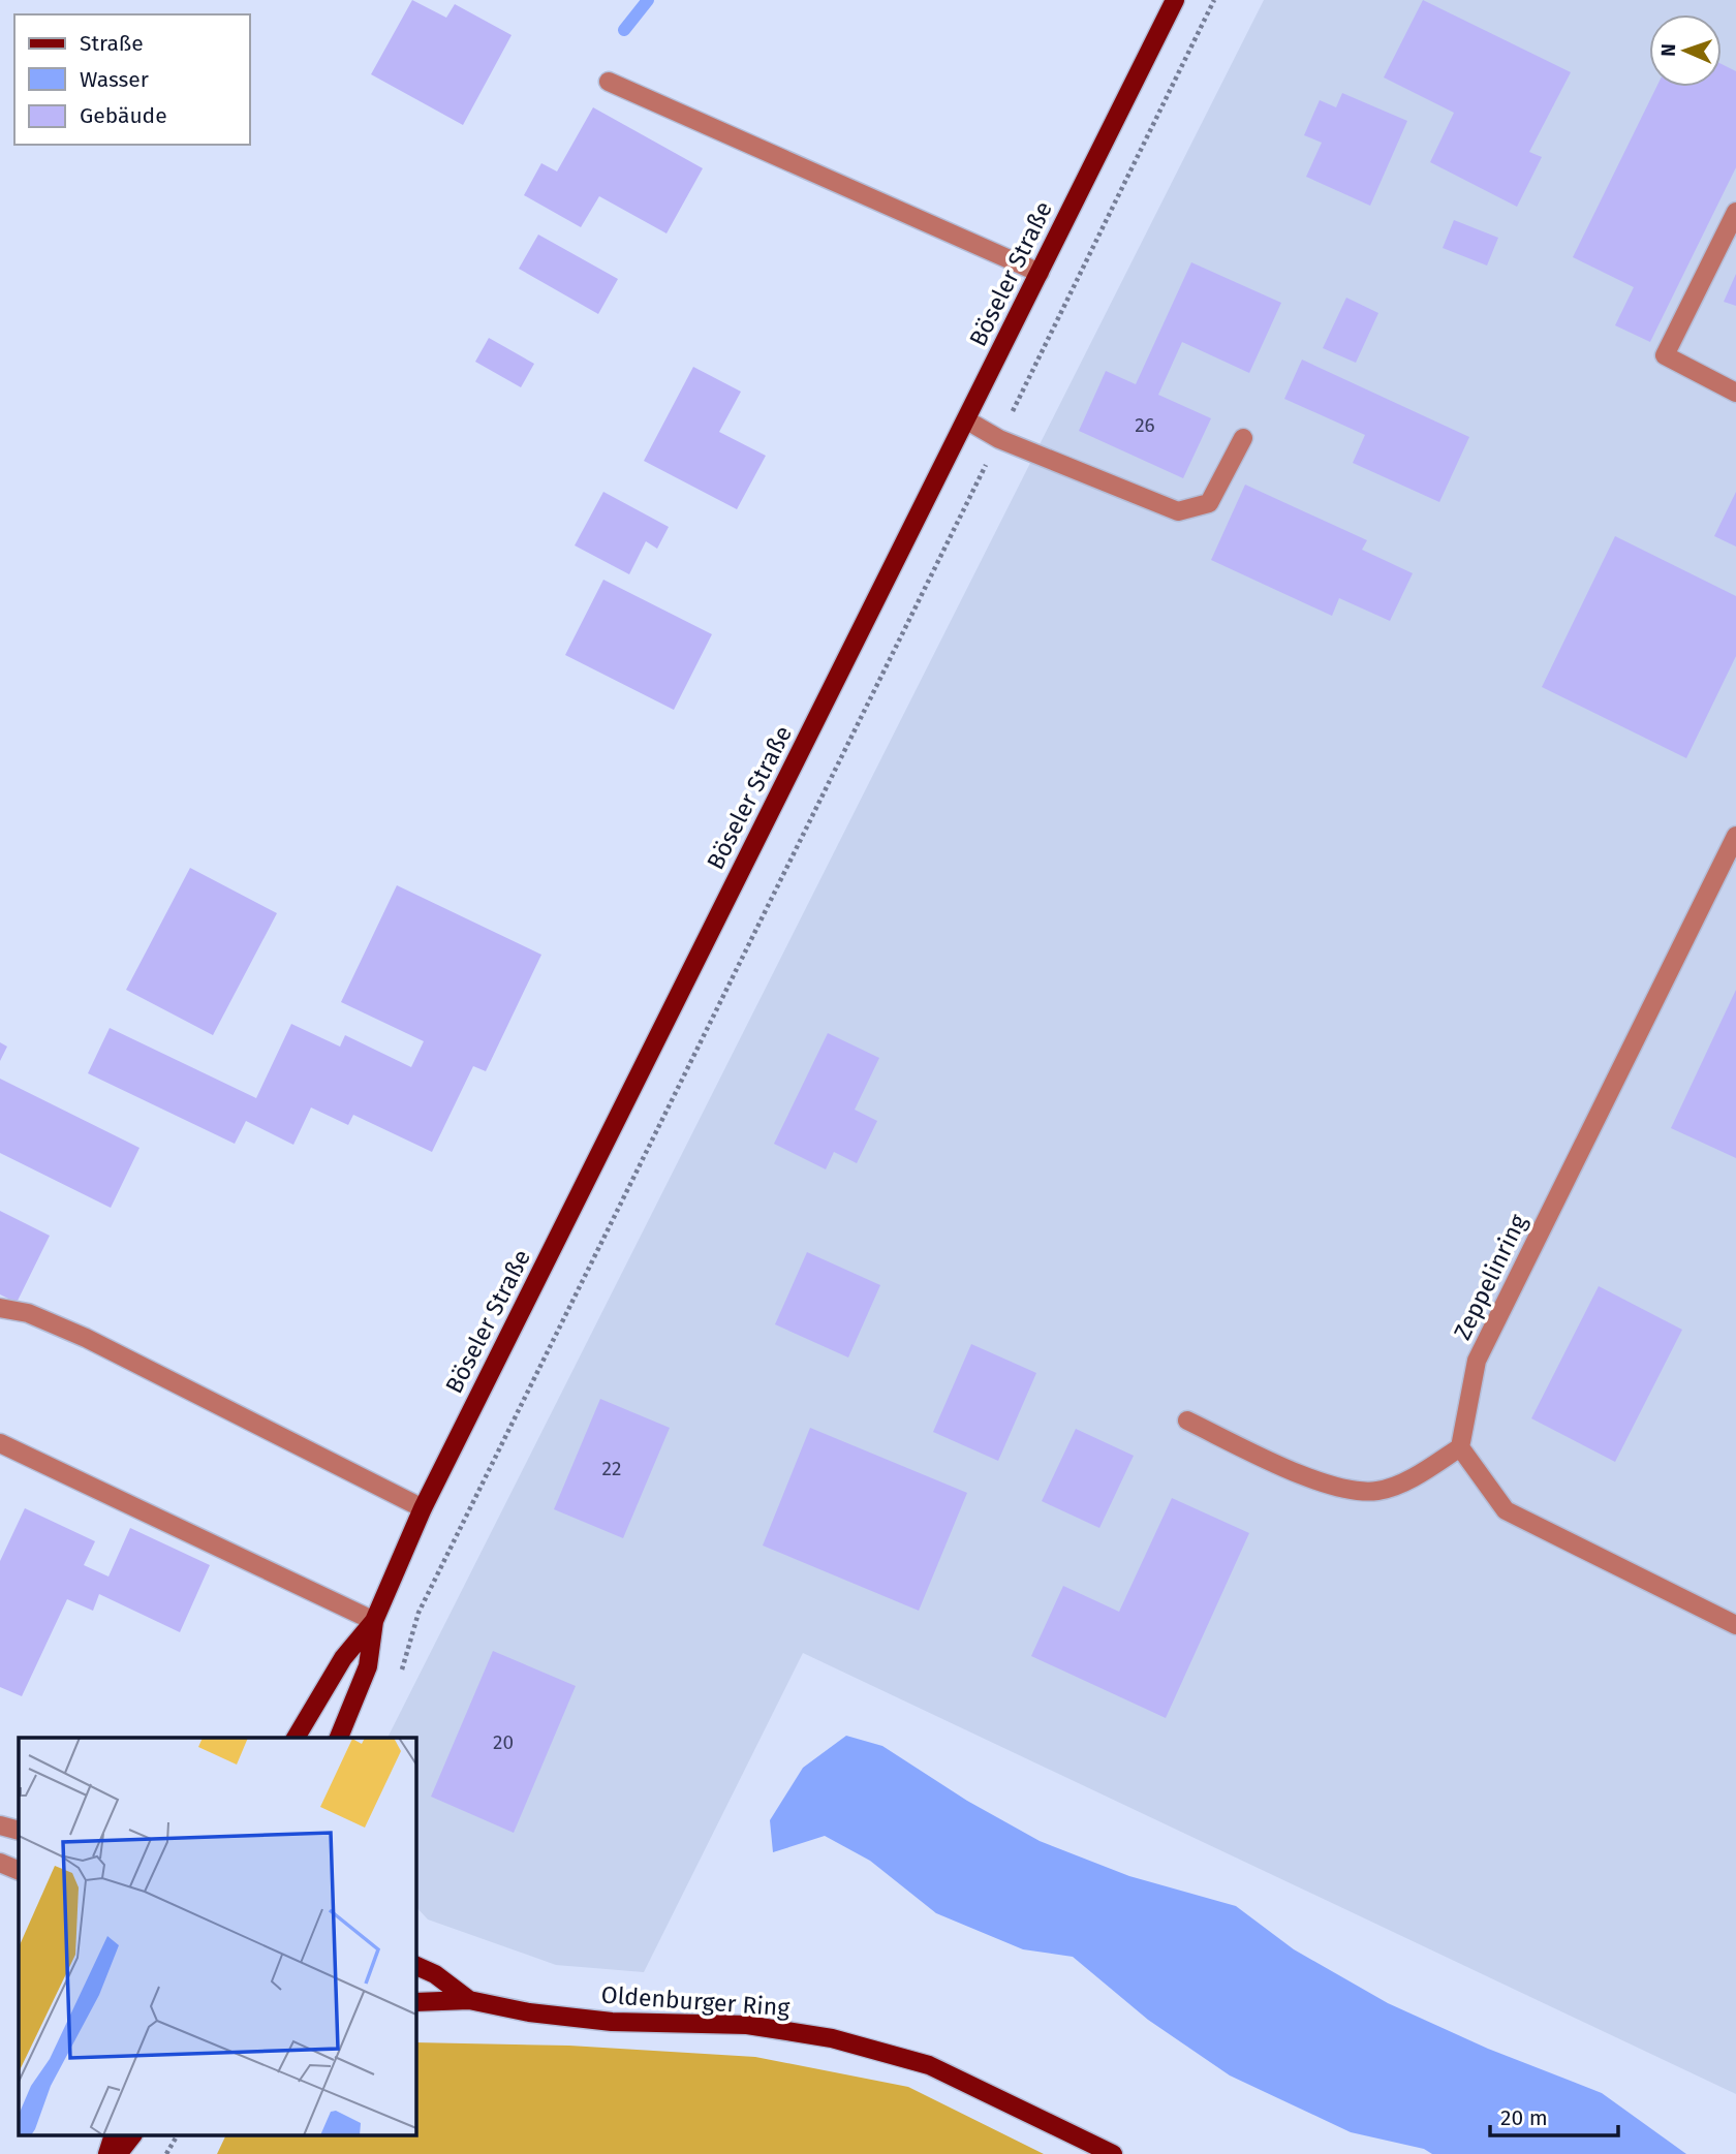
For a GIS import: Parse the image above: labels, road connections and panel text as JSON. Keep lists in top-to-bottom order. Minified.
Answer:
{"streets":{"main road":["Böseler Straße","Oldenburger Ring"],"street":["Zeppelinring"]},"house_numbers":["26","22","20"],"legend":["Straße","Wasser","Gebäude"],"scale_bar":"20 m","north":"left"}
